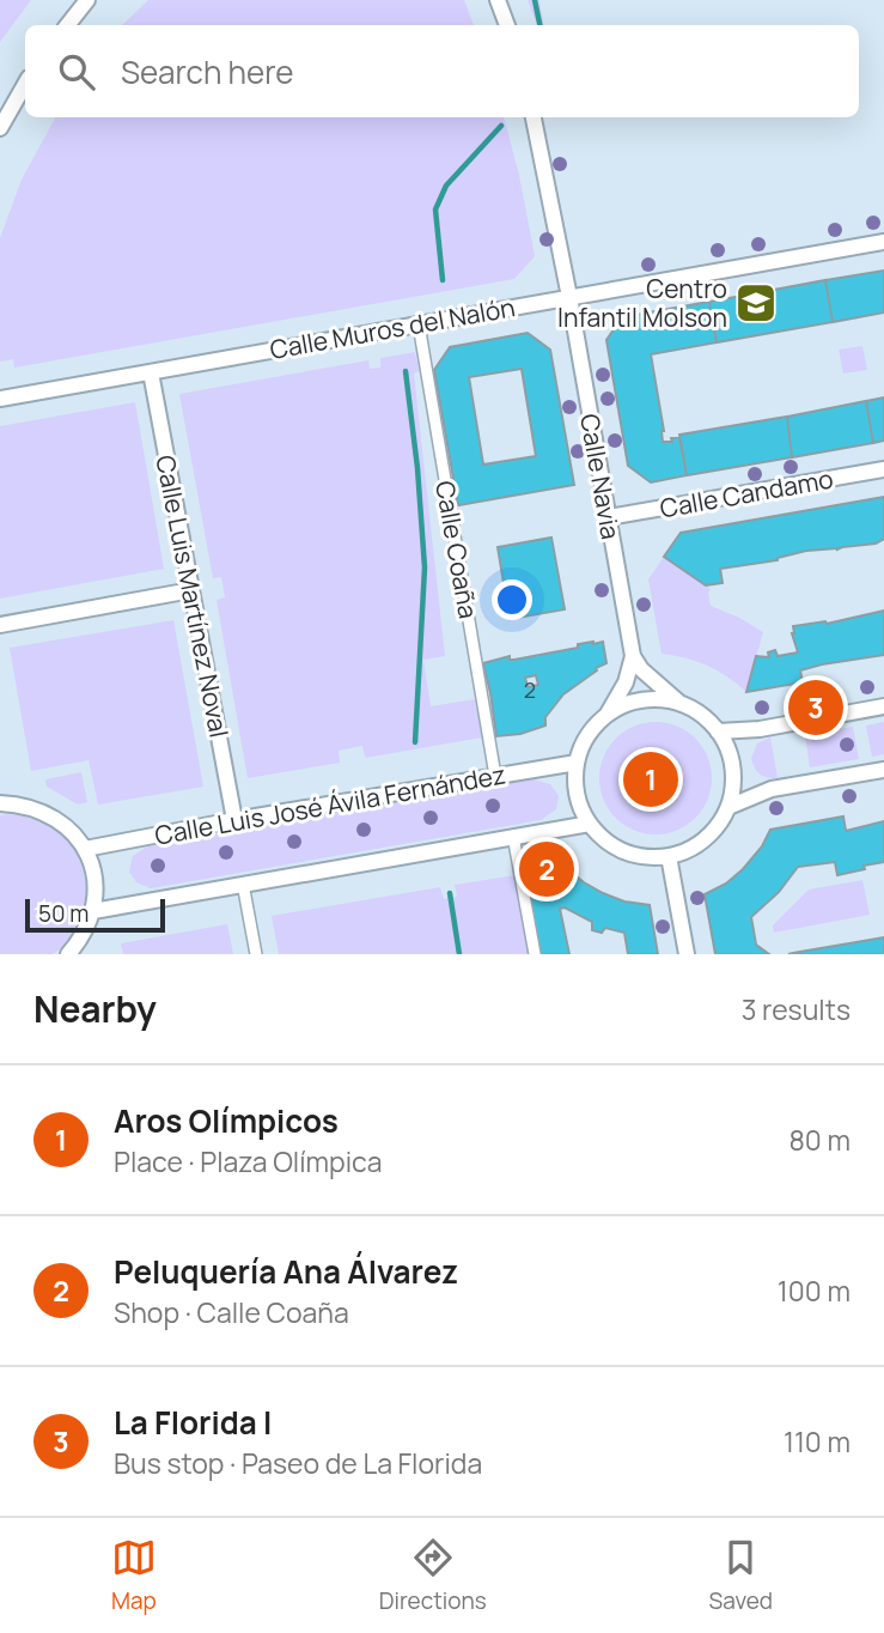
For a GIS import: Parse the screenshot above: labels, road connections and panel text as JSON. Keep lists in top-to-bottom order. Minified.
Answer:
{"streets":{"street":["Calle Muros del Nalón","Calle Navia","Calle Candamo","Calle Coaña","Calle Luis Martínez Noval","Calle Luis José Ávila Fernández"]},"crossings":[["Calle Muros del Nalón","Calle Navia"],["Calle Muros del Nalón","Calle Coaña"],["Calle Muros del Nalón","Calle Luis Martínez Noval"],["Calle Navia","Calle Candamo"],["Calle Coaña","Calle Luis José Ávila Fernández"],["Calle Luis Martínez Noval","Calle Luis José Ávila Fernández"]],"places":{"school or university":["Centro Infantil Molson"]},"house_numbers":["2"],"scale_bar":"50 m","page":{"search":"Search here","pins":["3","1","2"],"scale":"50 m","heading":["Nearby","3 results"],"list":[{"mark":"1","name":"Aros Olímpicos","note":"Place · Plaza Olímpica","value":"80 m"},{"mark":"2","name":"Peluquería Ana Álvarez","note":"Shop · Calle Coaña","value":"100 m"},{"mark":"3","name":"La Florida I","note":"Bus stop · Paseo de La Florida","value":"110 m"}],"nav":["Map","Directions","Saved"]}}
